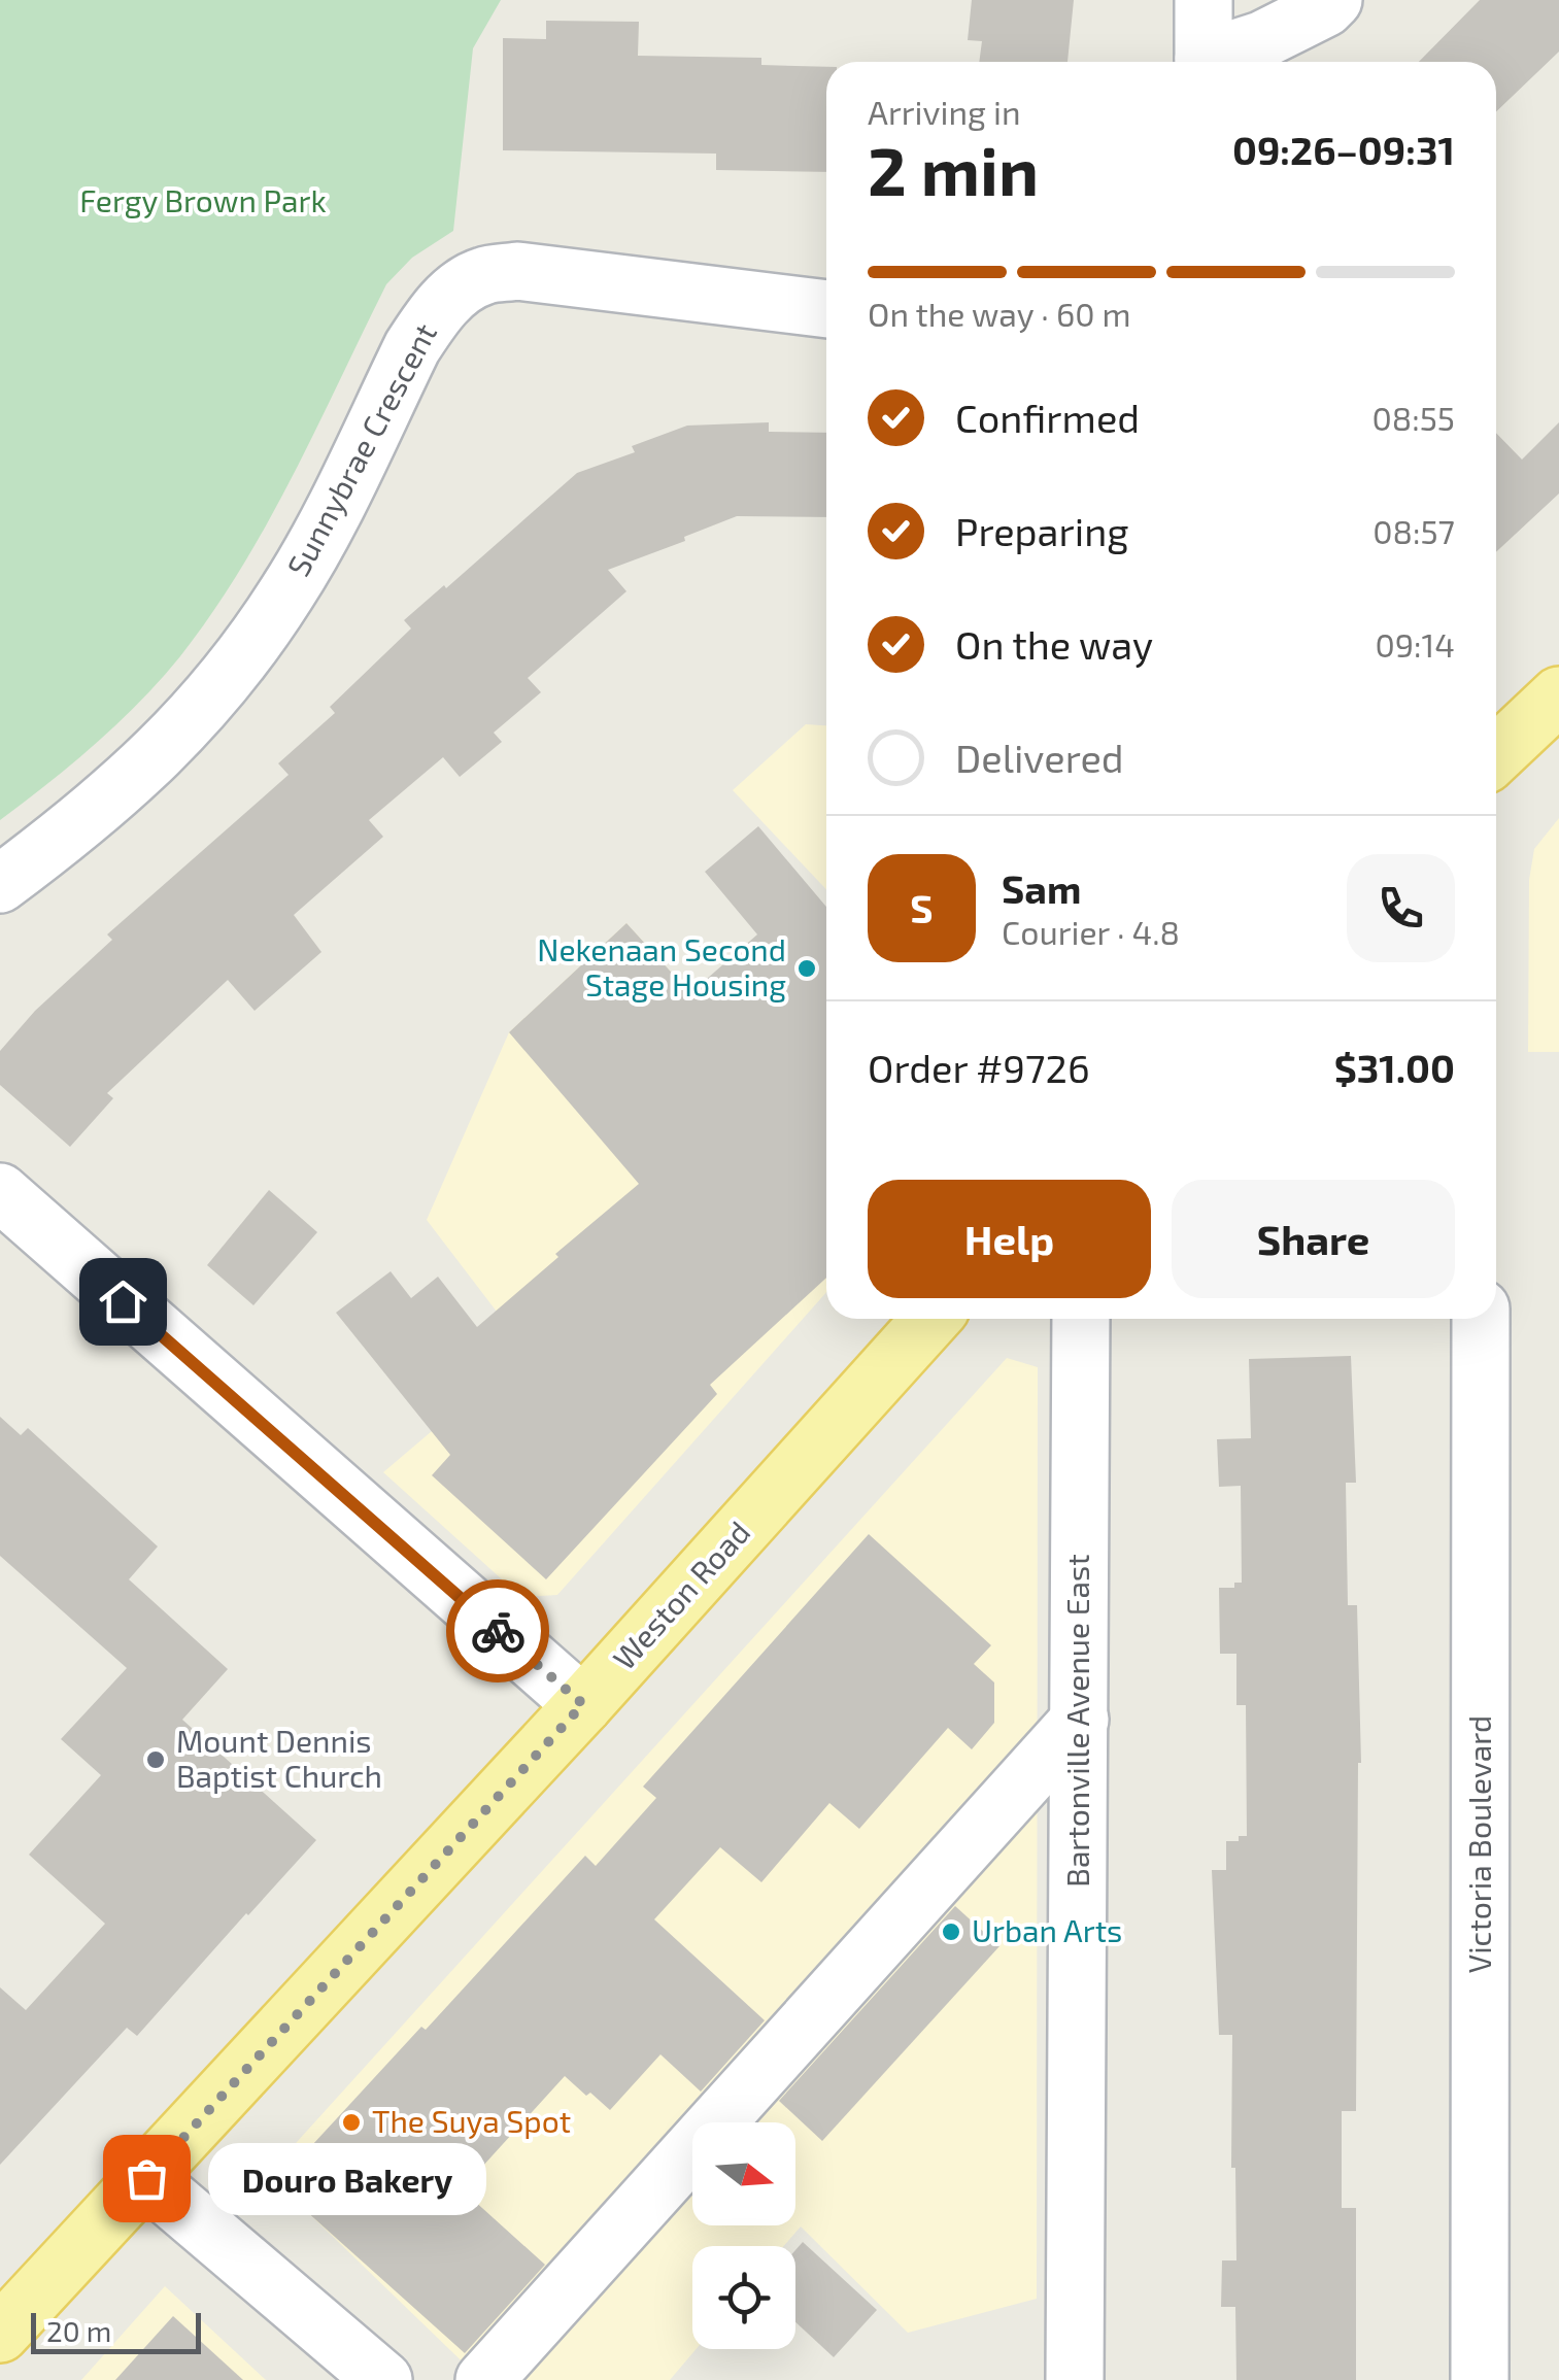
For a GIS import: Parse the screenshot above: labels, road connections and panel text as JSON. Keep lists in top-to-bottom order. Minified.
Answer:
{"streets":{"main road":["Weston Road"],"street":["Sunnybrae Crescent","Bartonville Avenue East","Victoria Boulevard"]},"parks":["Fergy Brown Park"],"places":["Nekenaan Second Stage Housing","Mount Dennis Baptist Church","Urban Arts","The Suya Spot","Douro Bakery"],"scale_bar":"20 m","north":"right","page":{"heading":["2 min","Arriving in","09:26–09:31"],"panel":["Sam","Courier · 4.8","Order #9726","$31.00"],"bar":"On the way · 60 m","list":[["Confirmed","08:55"],["Preparing","08:57"],["On the way","09:14"],"Delivered"],"round":"S","buttons":["Help","Share"],"bubble":"Douro Bakery","scale":"20 m"}}
